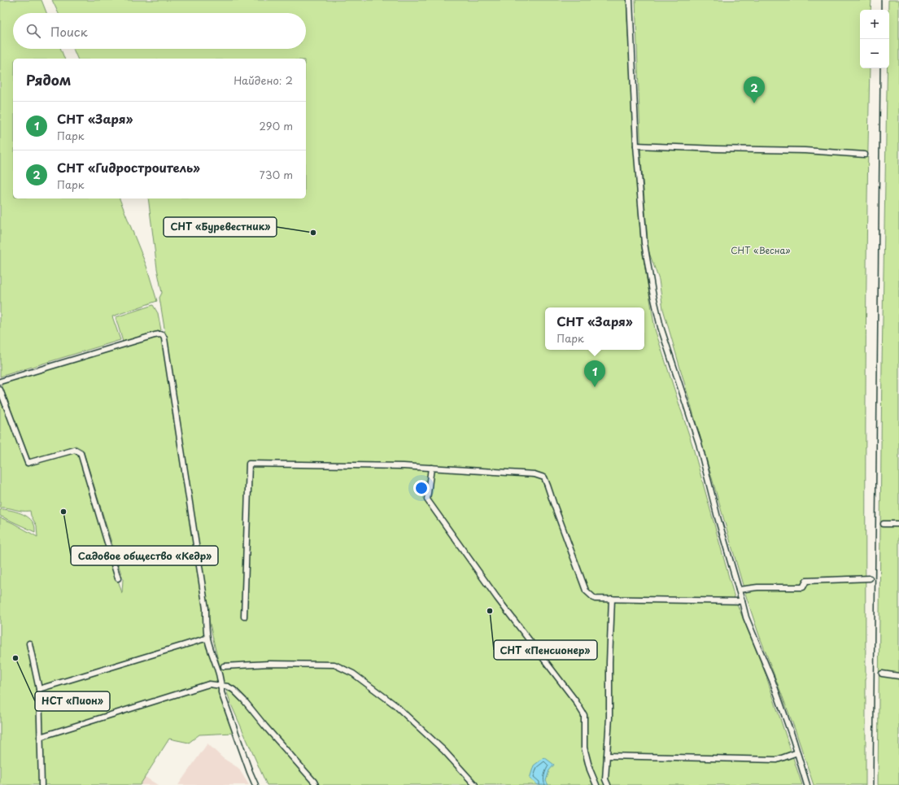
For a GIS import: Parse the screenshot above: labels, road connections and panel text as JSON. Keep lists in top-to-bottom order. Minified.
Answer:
{"parks":["СНТ «Весна»"],"places":["СНТ «Буревестник»","Садовое общество «Кедр»","СНТ «Пенсионер»","НСТ «Пион»"],"page":{"map_buttons":["+","−"],"search":"Поиск","heading":["Рядом","Найдено: 2"],"pins":["2","1"],"list":[{"mark":"1","name":"СНТ «Заря»","note":"Парк","value":"290 m"},{"mark":"2","name":"СНТ «Гидростроитель»","note":"Парк","value":"730 m"}],"popup":["СНТ «Заря»","Парк"]}}
